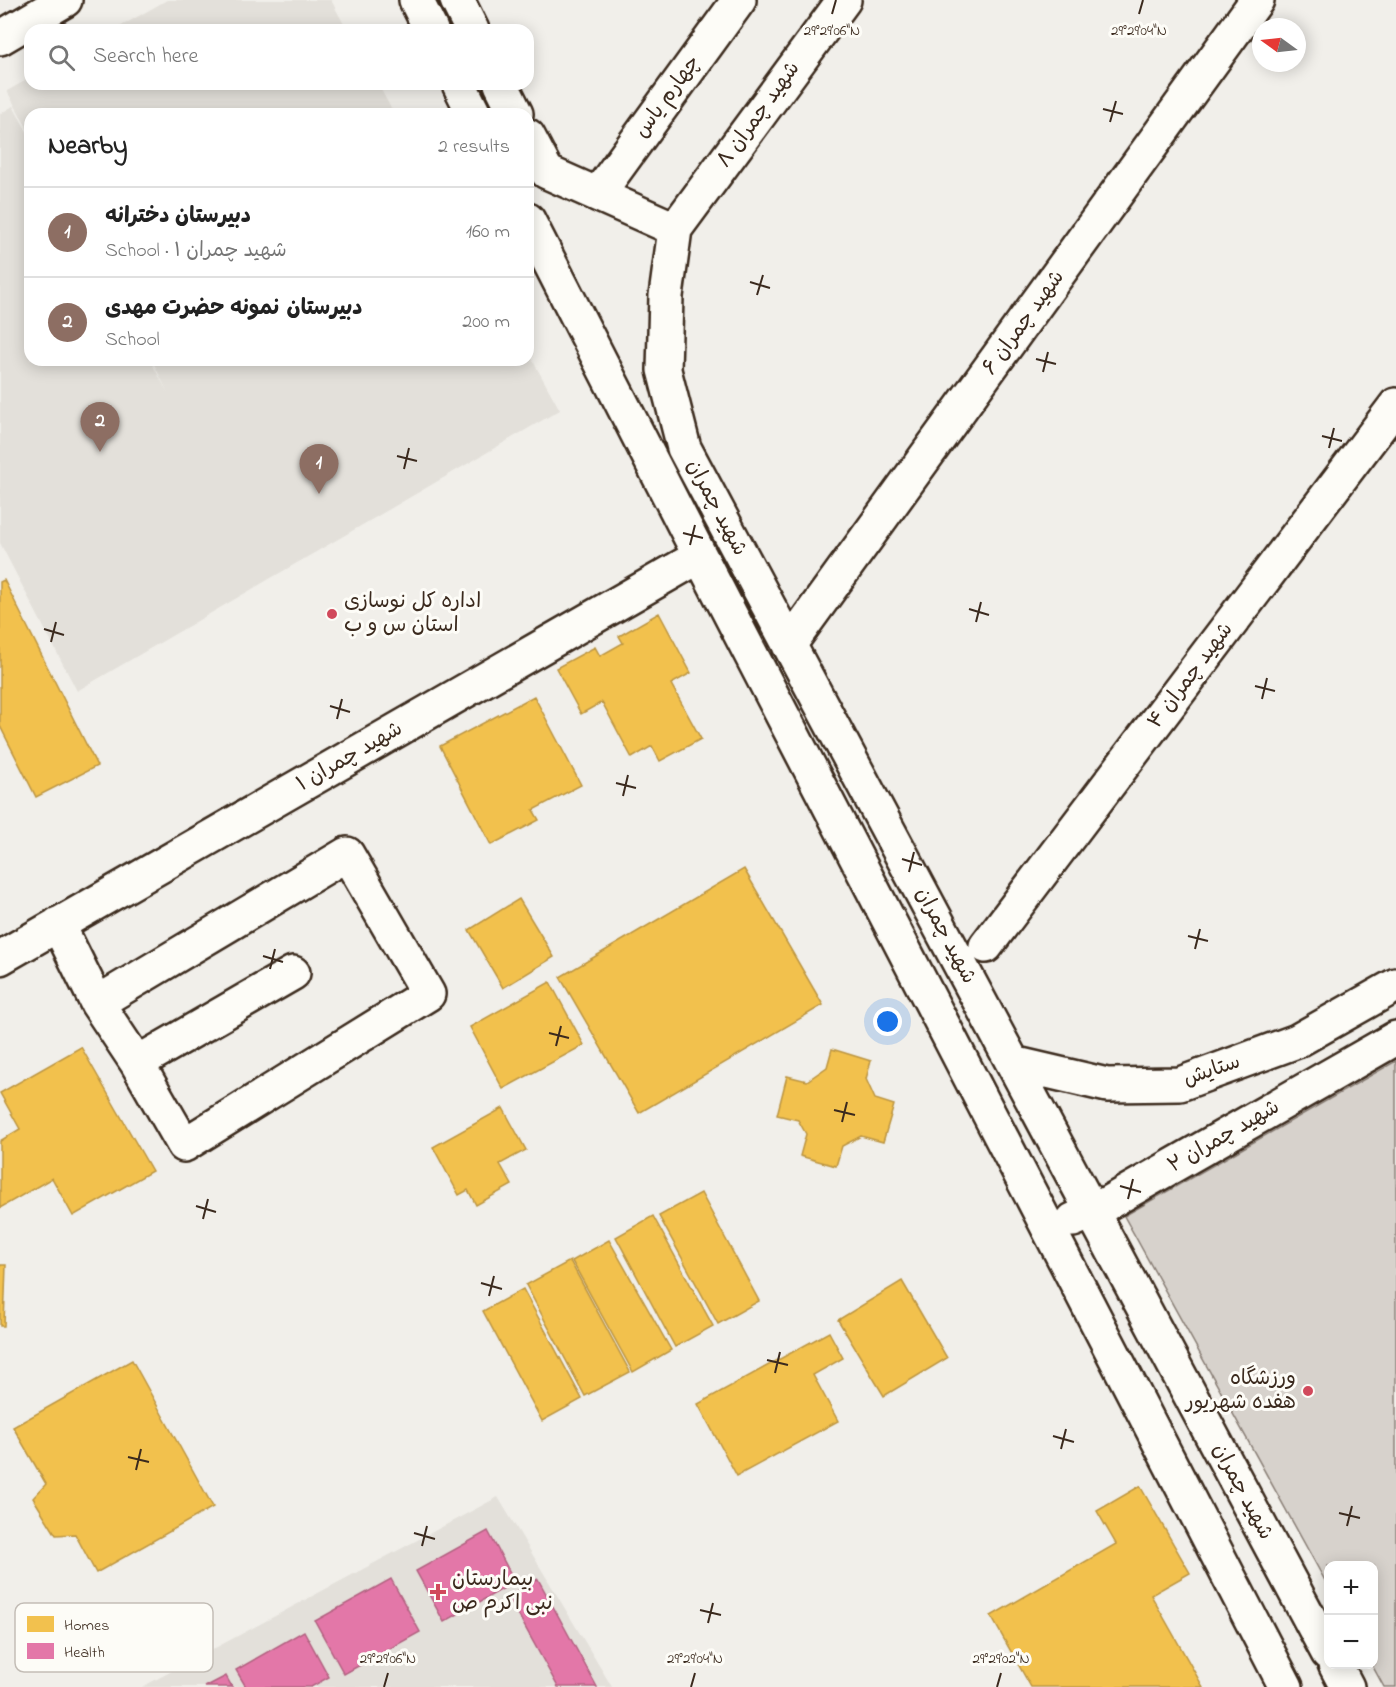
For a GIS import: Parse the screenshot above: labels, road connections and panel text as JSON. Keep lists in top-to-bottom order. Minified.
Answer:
{"streets":{"street":["چهارم یاس","شهید چمران ۸","شهید چمران ۶","شهید چمران","شهید چمران ۴","شهید چمران ۱","ستایش","شهید چمران ۲"]},"crossings":[["شهید چمران ۸","شهید چمران"],["شهید چمران ۶","شهید چمران"],["شهید چمران","شهید چمران ۱"],["شهید چمران","ستایش"],["شهید چمران","شهید چمران ۲"]],"places":{"other":["اداره کل نوسازی استان س و ب","ورزشگاه هفده شهریور"],"health":["بیمارستان نبی اکرم ص"]},"legend":["Homes","Health"],"north":"left","page":{"search":"Search here","heading":["Nearby","2 results"],"list":[{"mark":"1","name":"دبیرستان دخترانه","note":"School · شهید چمران ۱","value":"160 m"},{"mark":"2","name":"دبیرستان نمونه حضرت مهدی","note":"School","value":"200 m"}],"pins":["2","1"],"map_buttons":["+","−"]},"coordinates":["29°29'06\"N","29°29'04\"N","29°29'02\"N"]}
